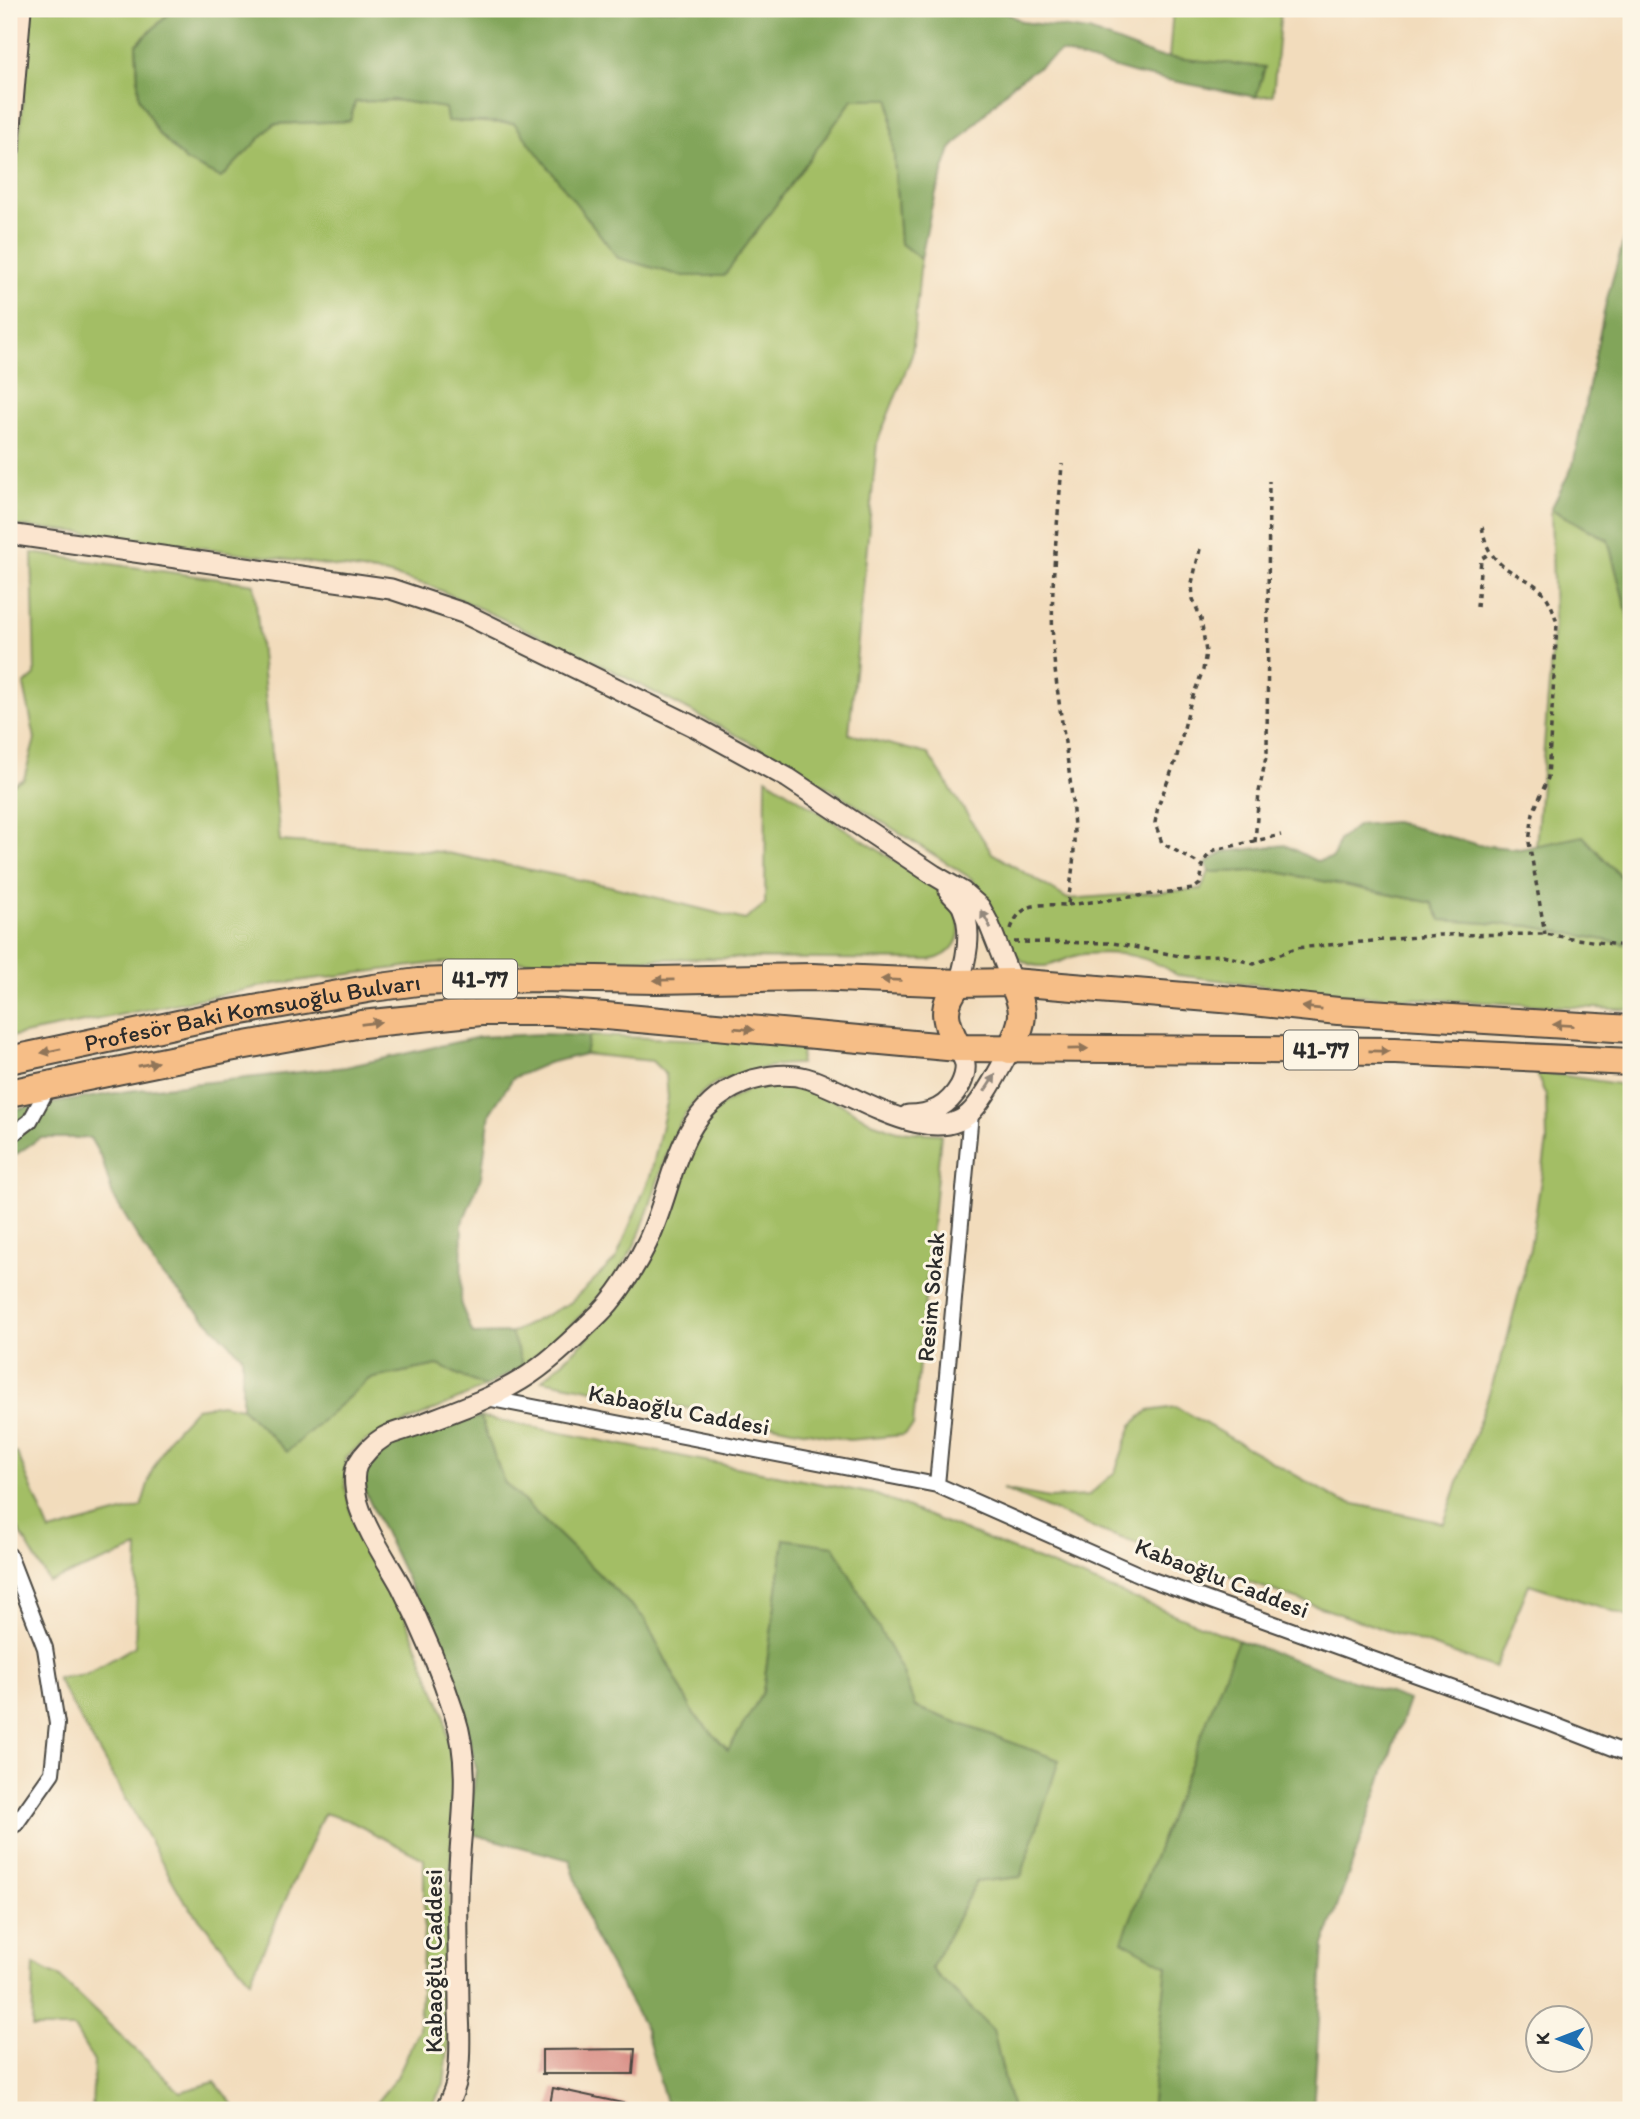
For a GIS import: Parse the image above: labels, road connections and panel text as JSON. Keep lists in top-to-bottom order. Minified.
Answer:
{"streets":{"highway":["41-77","Profesör Baki Komsuoğlu Bulvarı"],"street":["Resim Sokak","Kabaoğlu Caddesi"]},"crossings":[["41-77","Profesör Baki Komsuoğlu Bulvarı"],["Resim Sokak","Kabaoğlu Caddesi"]],"north":"left"}
